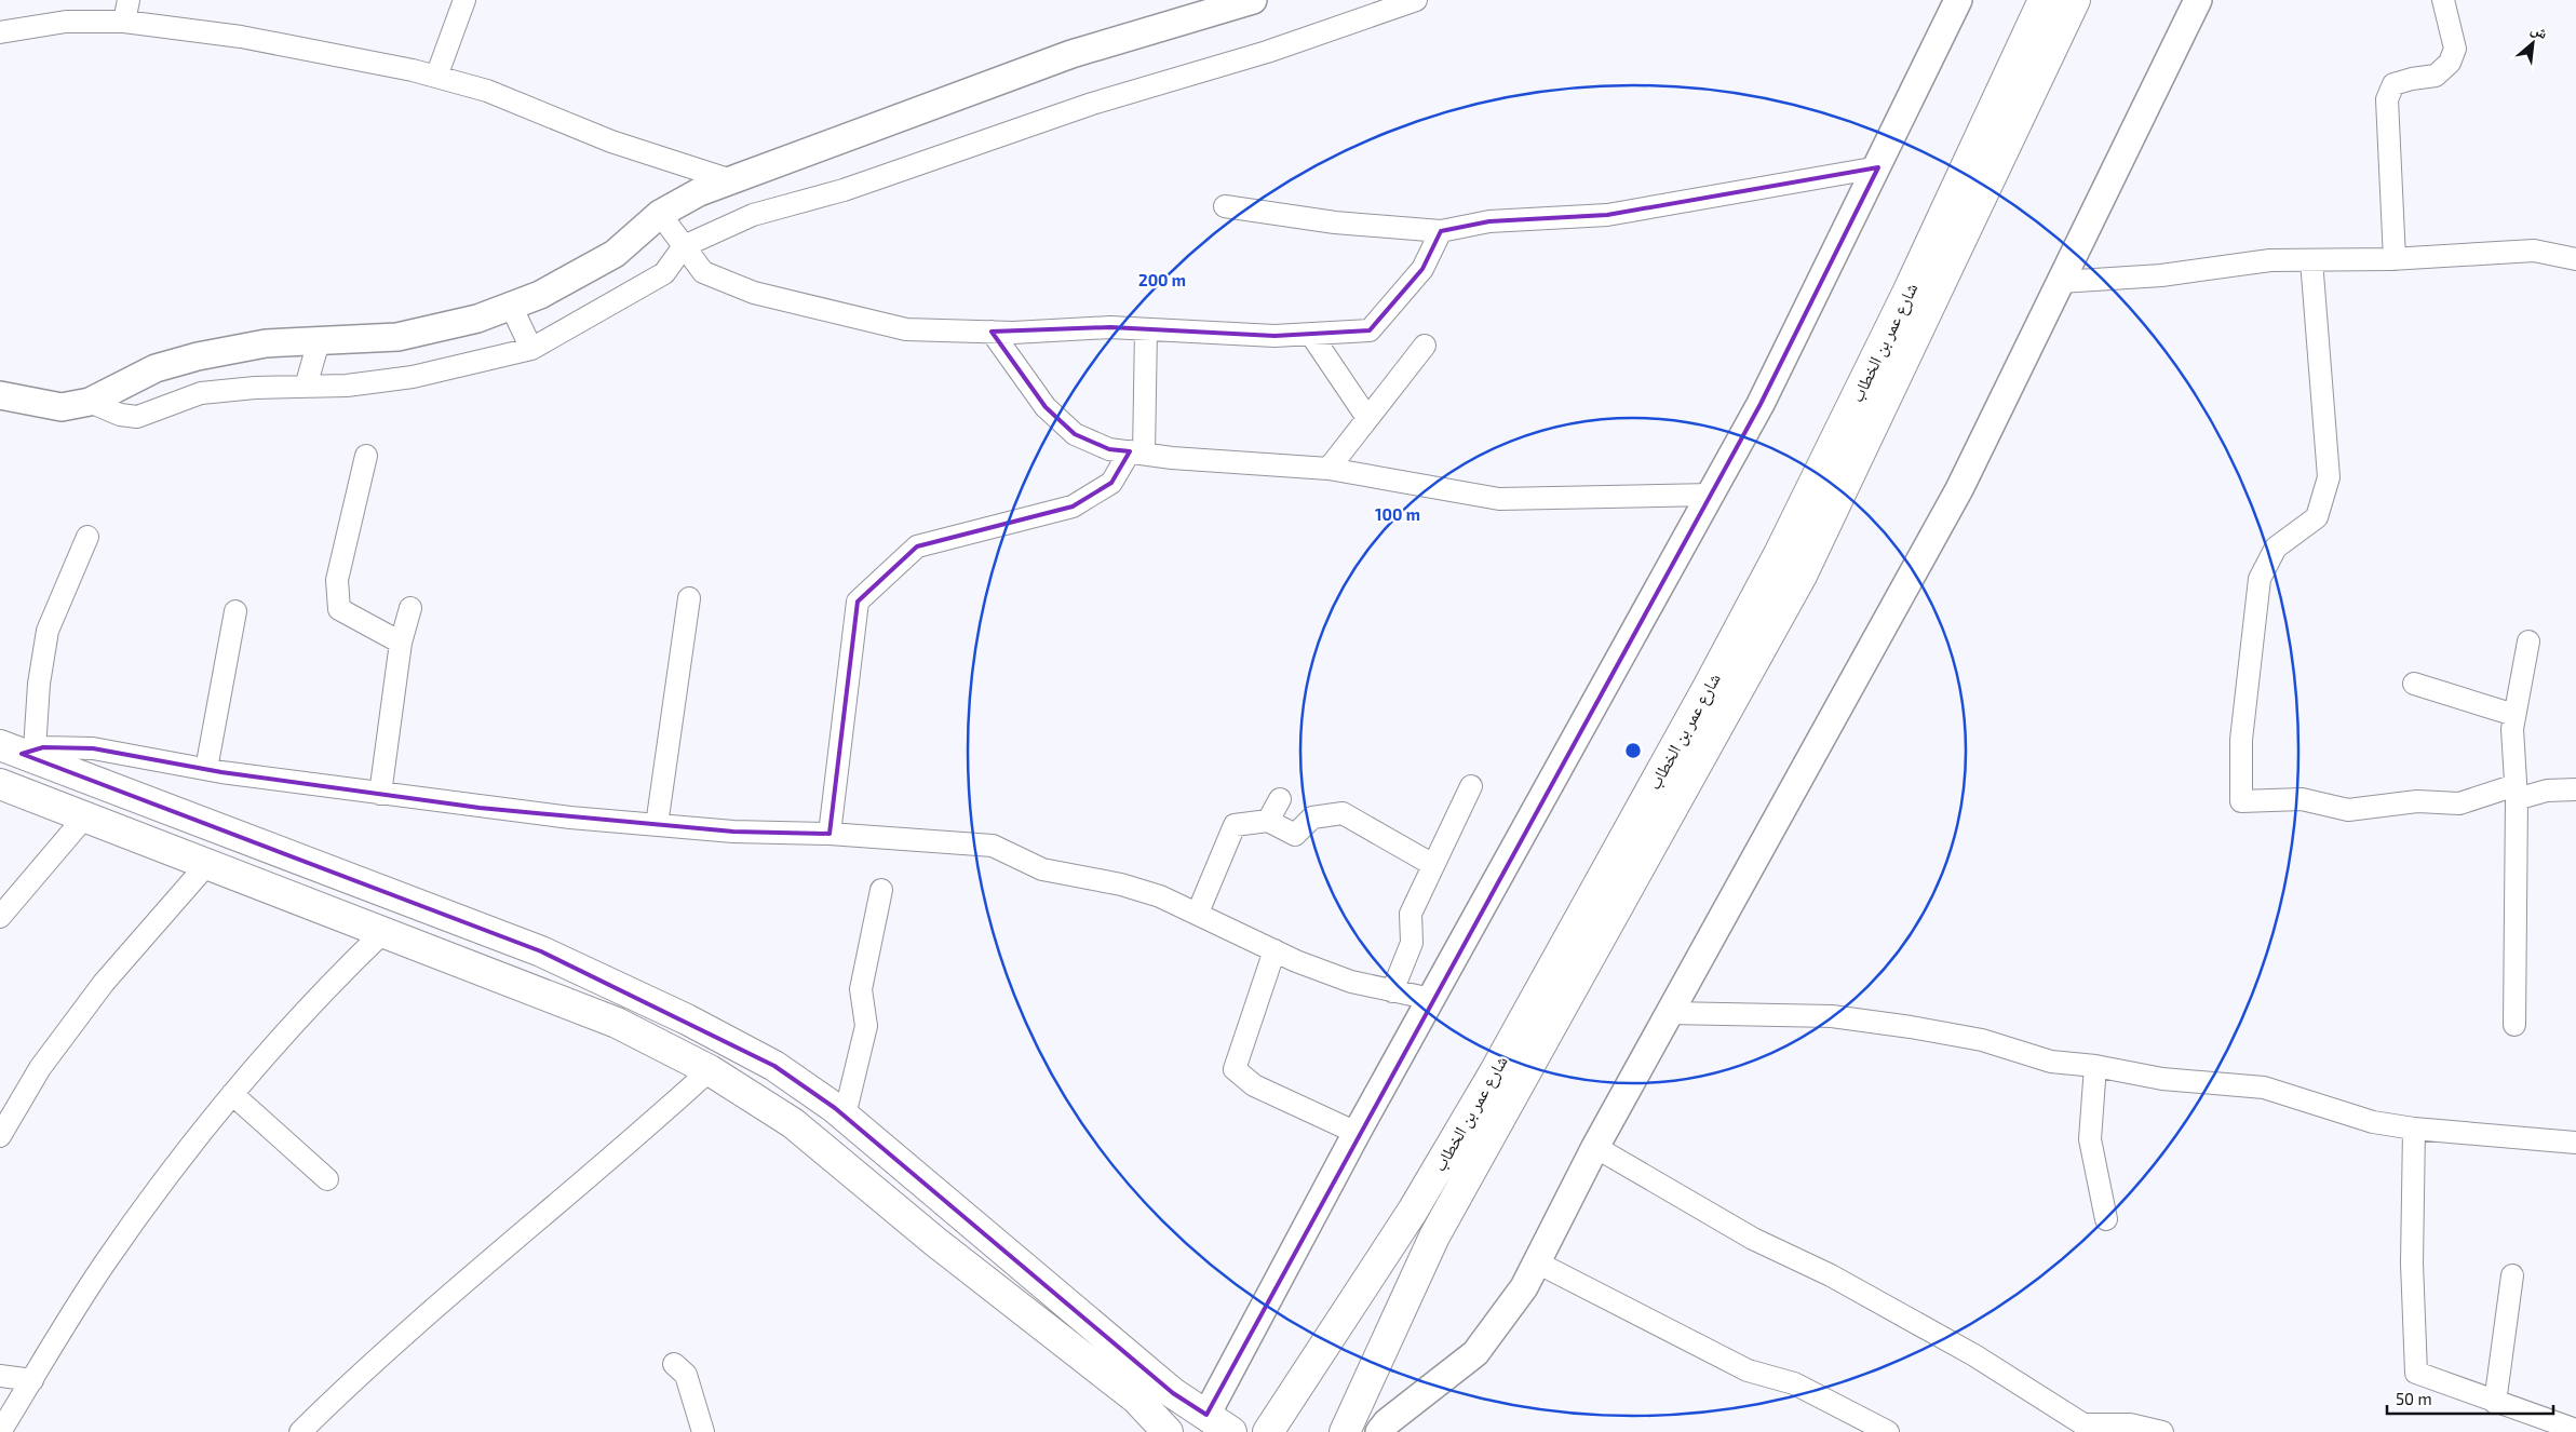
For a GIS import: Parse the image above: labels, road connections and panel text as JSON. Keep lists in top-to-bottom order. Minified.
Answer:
{"streets":{"main road":["شارع عمر بن الخطاب"]},"scale_bar":"50 m","north":"top right","rings":["200 m","100 m"]}
